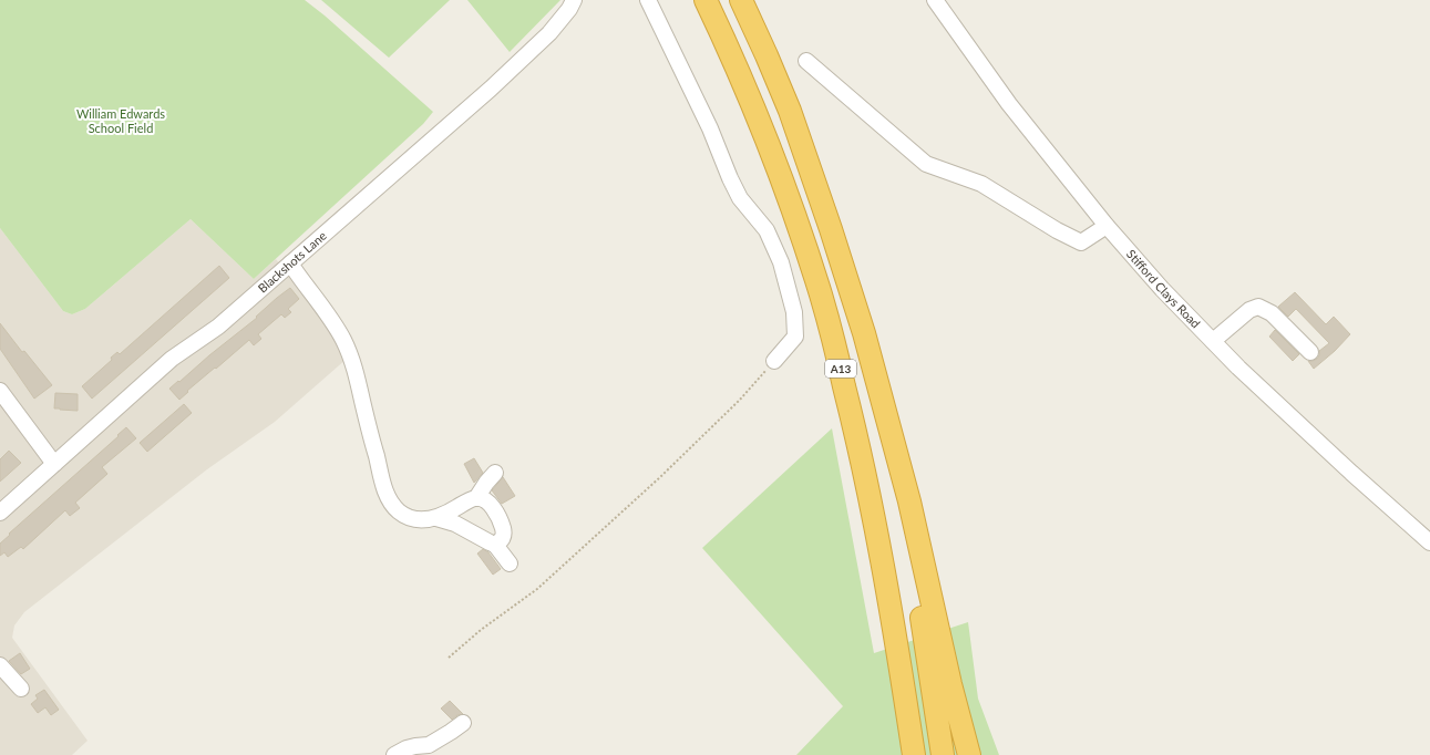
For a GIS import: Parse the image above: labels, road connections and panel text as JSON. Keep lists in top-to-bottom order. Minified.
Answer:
{"streets":{"highway":["A13"],"street":["Blackshots Lane","Stifford Clays Road"]},"parks":["William Edwards School Field"]}
